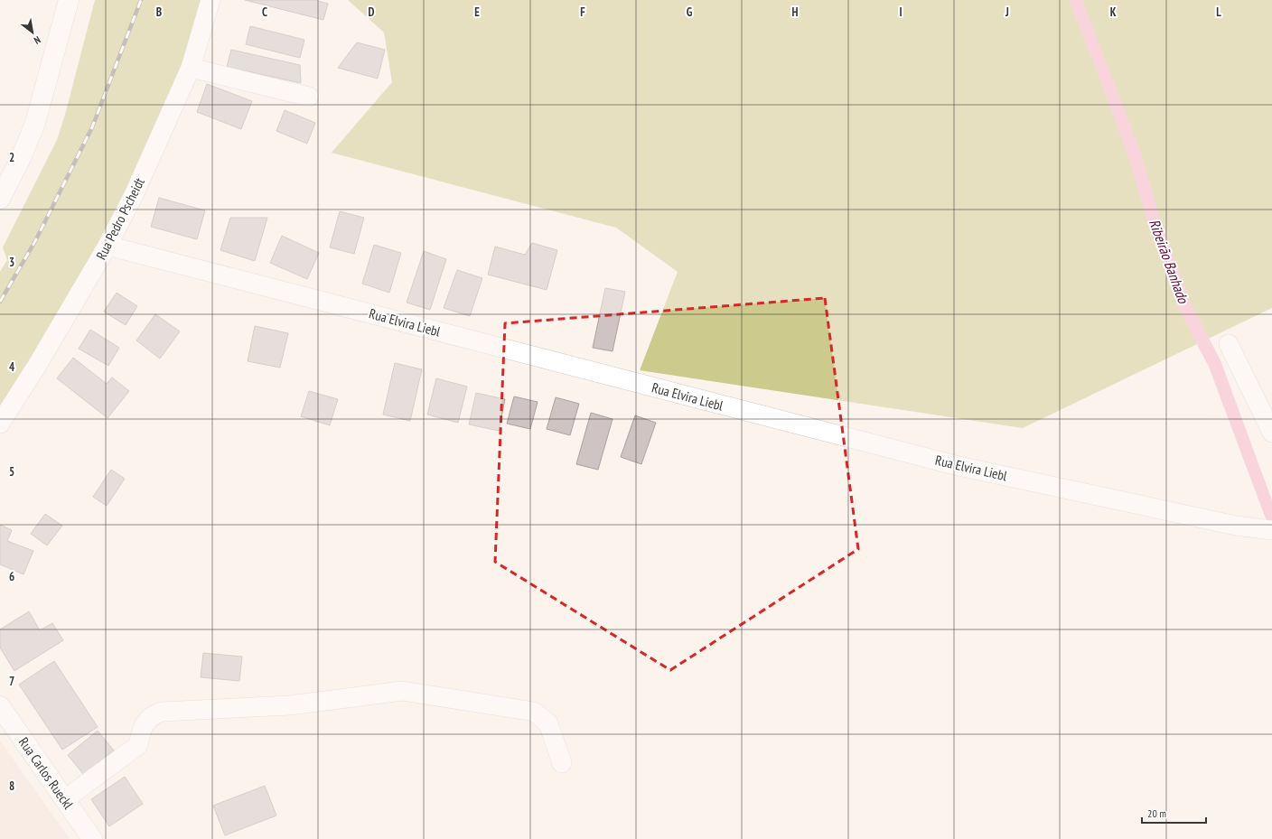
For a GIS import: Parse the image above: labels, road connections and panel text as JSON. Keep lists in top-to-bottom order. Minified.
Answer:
{"streets":{"main road":["Rua Carlos Rueckl"],"street":["Rua Pedro Pscheidt","Rua Elvira Liebl"]},"crossings":[["Rua Pedro Pscheidt","Rua Elvira Liebl"]],"water":["Ribeirão Banhado"],"scale_bar":"20 m","north":"bottom right","grid":{"columns":["B","C","D","E","F","G","H","I","J","K","L"],"rows":["2","3","4","5","6","7","8"]}}
